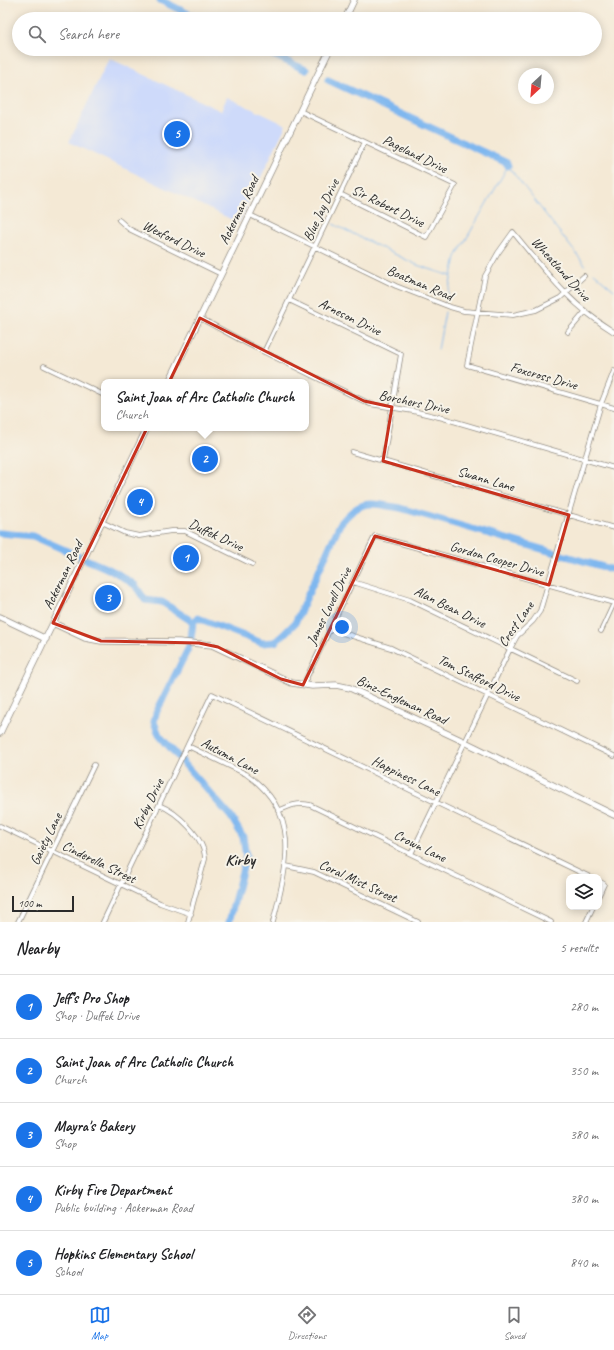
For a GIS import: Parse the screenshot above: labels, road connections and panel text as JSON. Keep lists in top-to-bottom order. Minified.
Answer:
{"streets":{"street":["Pageland Drive","Sir Robert Drive","Ackerman Road","Blue Jay Drive","Wexford Drive","Wheatland Drive","Boatman Road","Arneson Drive","Foxcross Drive","Borchers Drive","Swann Lane","Duffek Drive","Gordon Cooper Drive","James Lovell Drive","Alan Bean Drive","Crest Lane","Tom Stafford Drive","Binz-Engleman Road","Autumn Lane","Happiness Lane","Kirby Drive","Gaiety Lane","Crown Lane","Cinderella Street","Coral Mist Street"]},"crossings":[["Pageland Drive","Sir Robert Drive"],["Pageland Drive","Blue Jay Drive"],["Sir Robert Drive","Blue Jay Drive"],["Ackerman Road","Wexford Drive"],["Ackerman Road","Boatman Road"],["Ackerman Road","Borchers Drive"],["Ackerman Road","Duffek Drive"],["Ackerman Road","Binz-Engleman Road"],["Blue Jay Drive","Boatman Road"],["Blue Jay Drive","Arneson Drive"],["Blue Jay Drive","Borchers Drive"],["Wheatland Drive","Boatman Road"],["Wheatland Drive","Foxcross Drive"],["Boatman Road","Foxcross Drive"],["Arneson Drive","Borchers Drive"],["Foxcross Drive","Crest Lane"],["Borchers Drive","Crest Lane"],["Swann Lane","Crest Lane"],["Gordon Cooper Drive","James Lovell Drive"],["Gordon Cooper Drive","Crest Lane"],["James Lovell Drive","Alan Bean Drive"],["James Lovell Drive","Tom Stafford Drive"],["James Lovell Drive","Binz-Engleman Road"],["Alan Bean Drive","Crest Lane"],["Crest Lane","Tom Stafford Drive"],["Crest Lane","Binz-Engleman Road"],["Crest Lane","Happiness Lane"],["Crest Lane","Crown Lane"],["Autumn Lane","Kirby Drive"],["Autumn Lane","Crown Lane"],["Autumn Lane","Coral Mist Street"],["Happiness Lane","Kirby Drive"],["Kirby Drive","Cinderella Street"],["Gaiety Lane","Cinderella Street"]],"districts":["Kirby"],"scale_bar":"100 m","north":"bottom left","page":{"search":"Search here","pins":["5","2","4","1","3"],"popup":["Saint Joan of Arc Catholic Church","Church"],"scale":"100 m","heading":["Nearby","5 results"],"list":[{"mark":"1","name":"Jeff’s Pro Shop","note":"Shop · Duffek Drive","value":"280 m"},{"mark":"2","name":"Saint Joan of Arc Catholic Church","note":"Church","value":"350 m"},{"mark":"3","name":"Mayra's Bakery","note":"Shop","value":"380 m"},{"mark":"4","name":"Kirby Fire Department","note":"Public building · Ackerman Road","value":"380 m"},{"mark":"5","name":"Hopkins Elementary School","note":"School","value":"840 m"}],"nav":["Map","Directions","Saved"]}}
